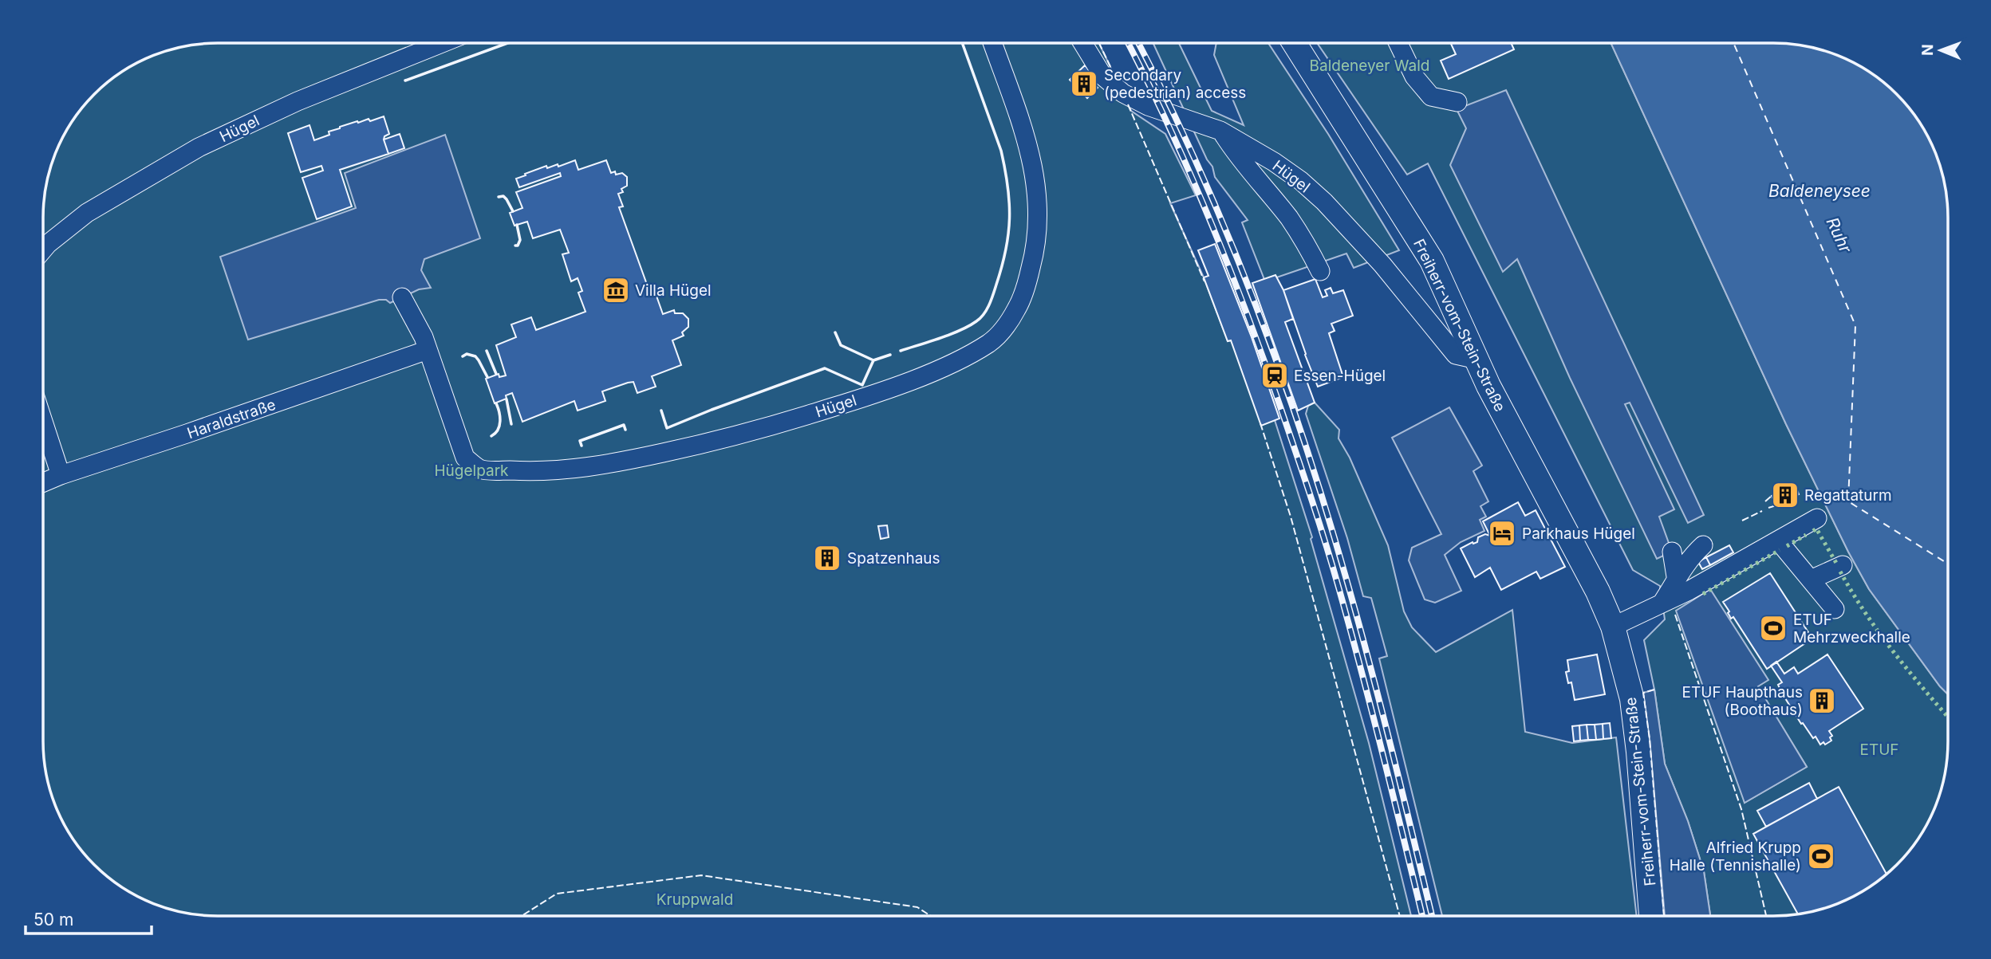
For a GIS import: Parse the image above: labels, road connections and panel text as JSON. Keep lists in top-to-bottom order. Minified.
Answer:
{"streets":{"main road":["Freiherr-vom-Stein-Straße"],"lane":["Hügel","Haraldstraße"]},"crossings":[["Hügel","Freiherr-vom-Stein-Straße"],["Hügel","Haraldstraße"]],"water":["Baldeneysee","Ruhr"],"parks":["Baldeneyer Wald","Hügelpark","ETUF","Kruppwald"],"places":{"building":["Secondary (pedestrian) access","Regattaturm","Spatzenhaus","ETUF Haupthaus (Boothaus)"],"museum":["Villa Hügel"],"station":["Essen-Hügel"],"hotel":["Parkhaus Hügel"],"sports":["ETUF Mehrzweckhalle","Alfried Krupp Halle (Tennishalle)"]},"scale_bar":"50 m","north":"left"}
